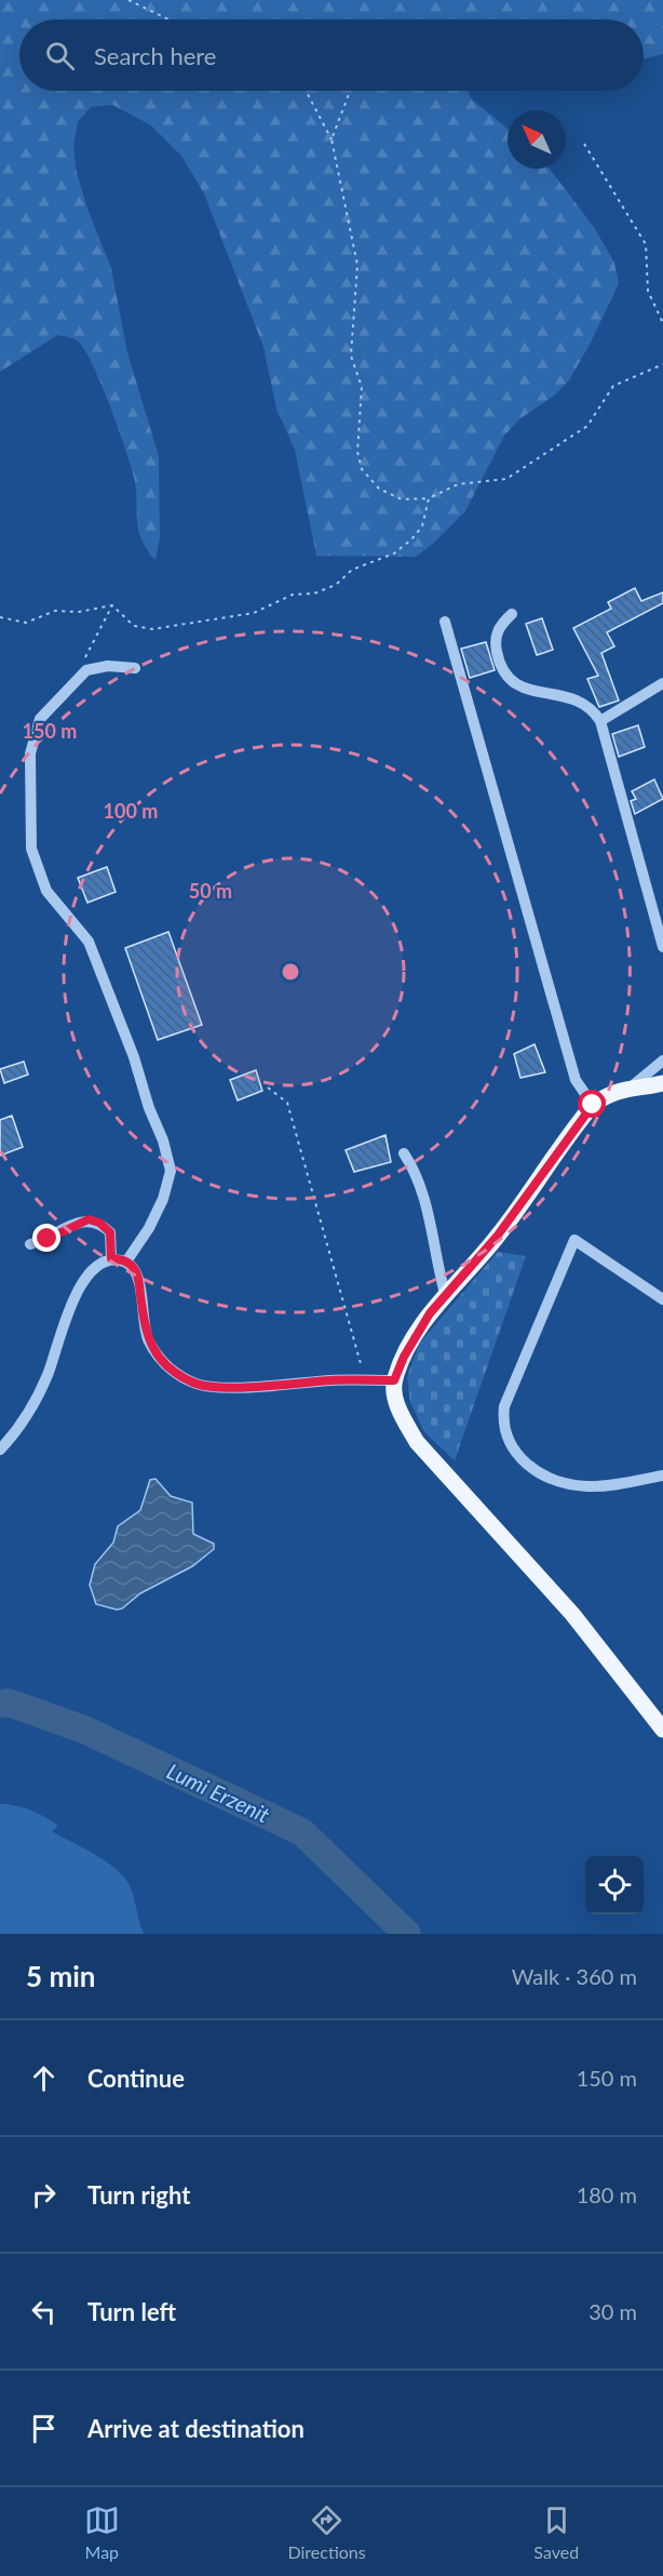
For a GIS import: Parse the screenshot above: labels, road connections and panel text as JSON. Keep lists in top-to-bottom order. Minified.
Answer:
{"water":["Lumi Erzenit"],"north":"top left","page":{"search":"Search here","heading":["5 min","Walk · 360 m"],"list":[["Continue","150 m"],["Turn right","180 m"],["Turn left","30 m"],"Arrive at destination"],"nav":["Map","Directions","Saved"]},"rings":["150 m","100 m","50 m"]}
